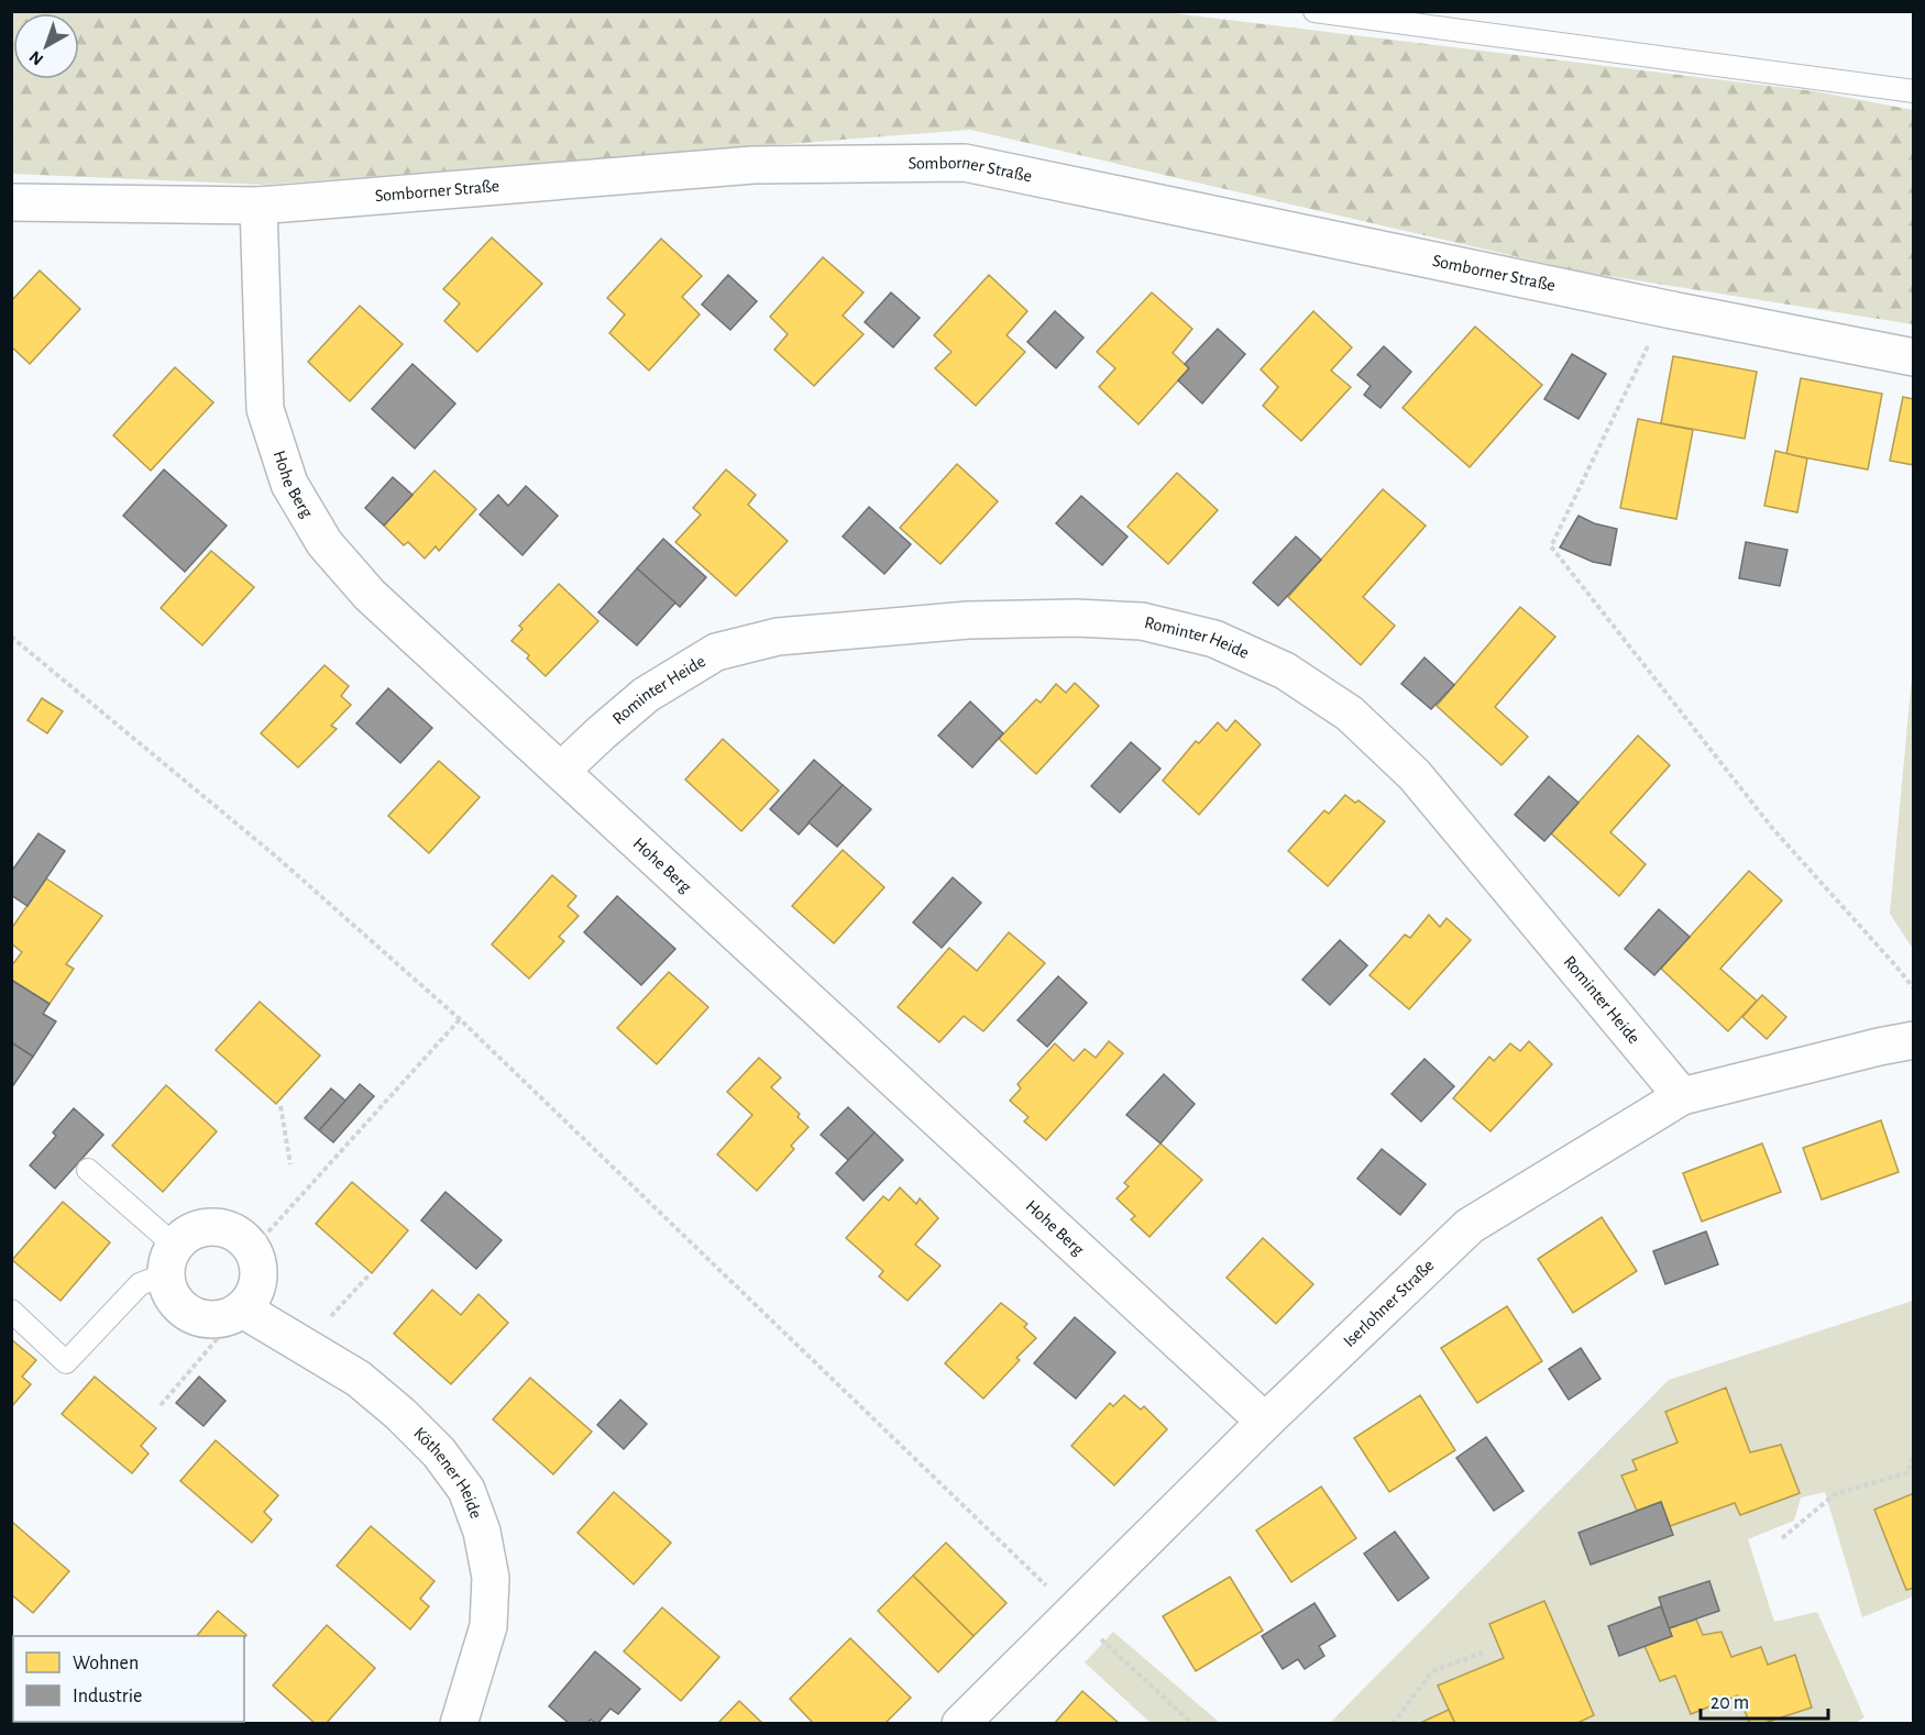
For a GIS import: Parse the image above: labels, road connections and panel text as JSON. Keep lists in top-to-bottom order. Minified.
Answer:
{"streets":{"street":["Somborner Straße","Hohe Berg","Rominter Heide","Iserlohner Straße","Köthener Heide"]},"crossings":[["Somborner Straße","Hohe Berg"],["Hohe Berg","Rominter Heide"],["Hohe Berg","Iserlohner Straße"],["Rominter Heide","Iserlohner Straße"]],"legend":["Wohnen","Industrie"],"scale_bar":"20 m","north":"bottom left"}
